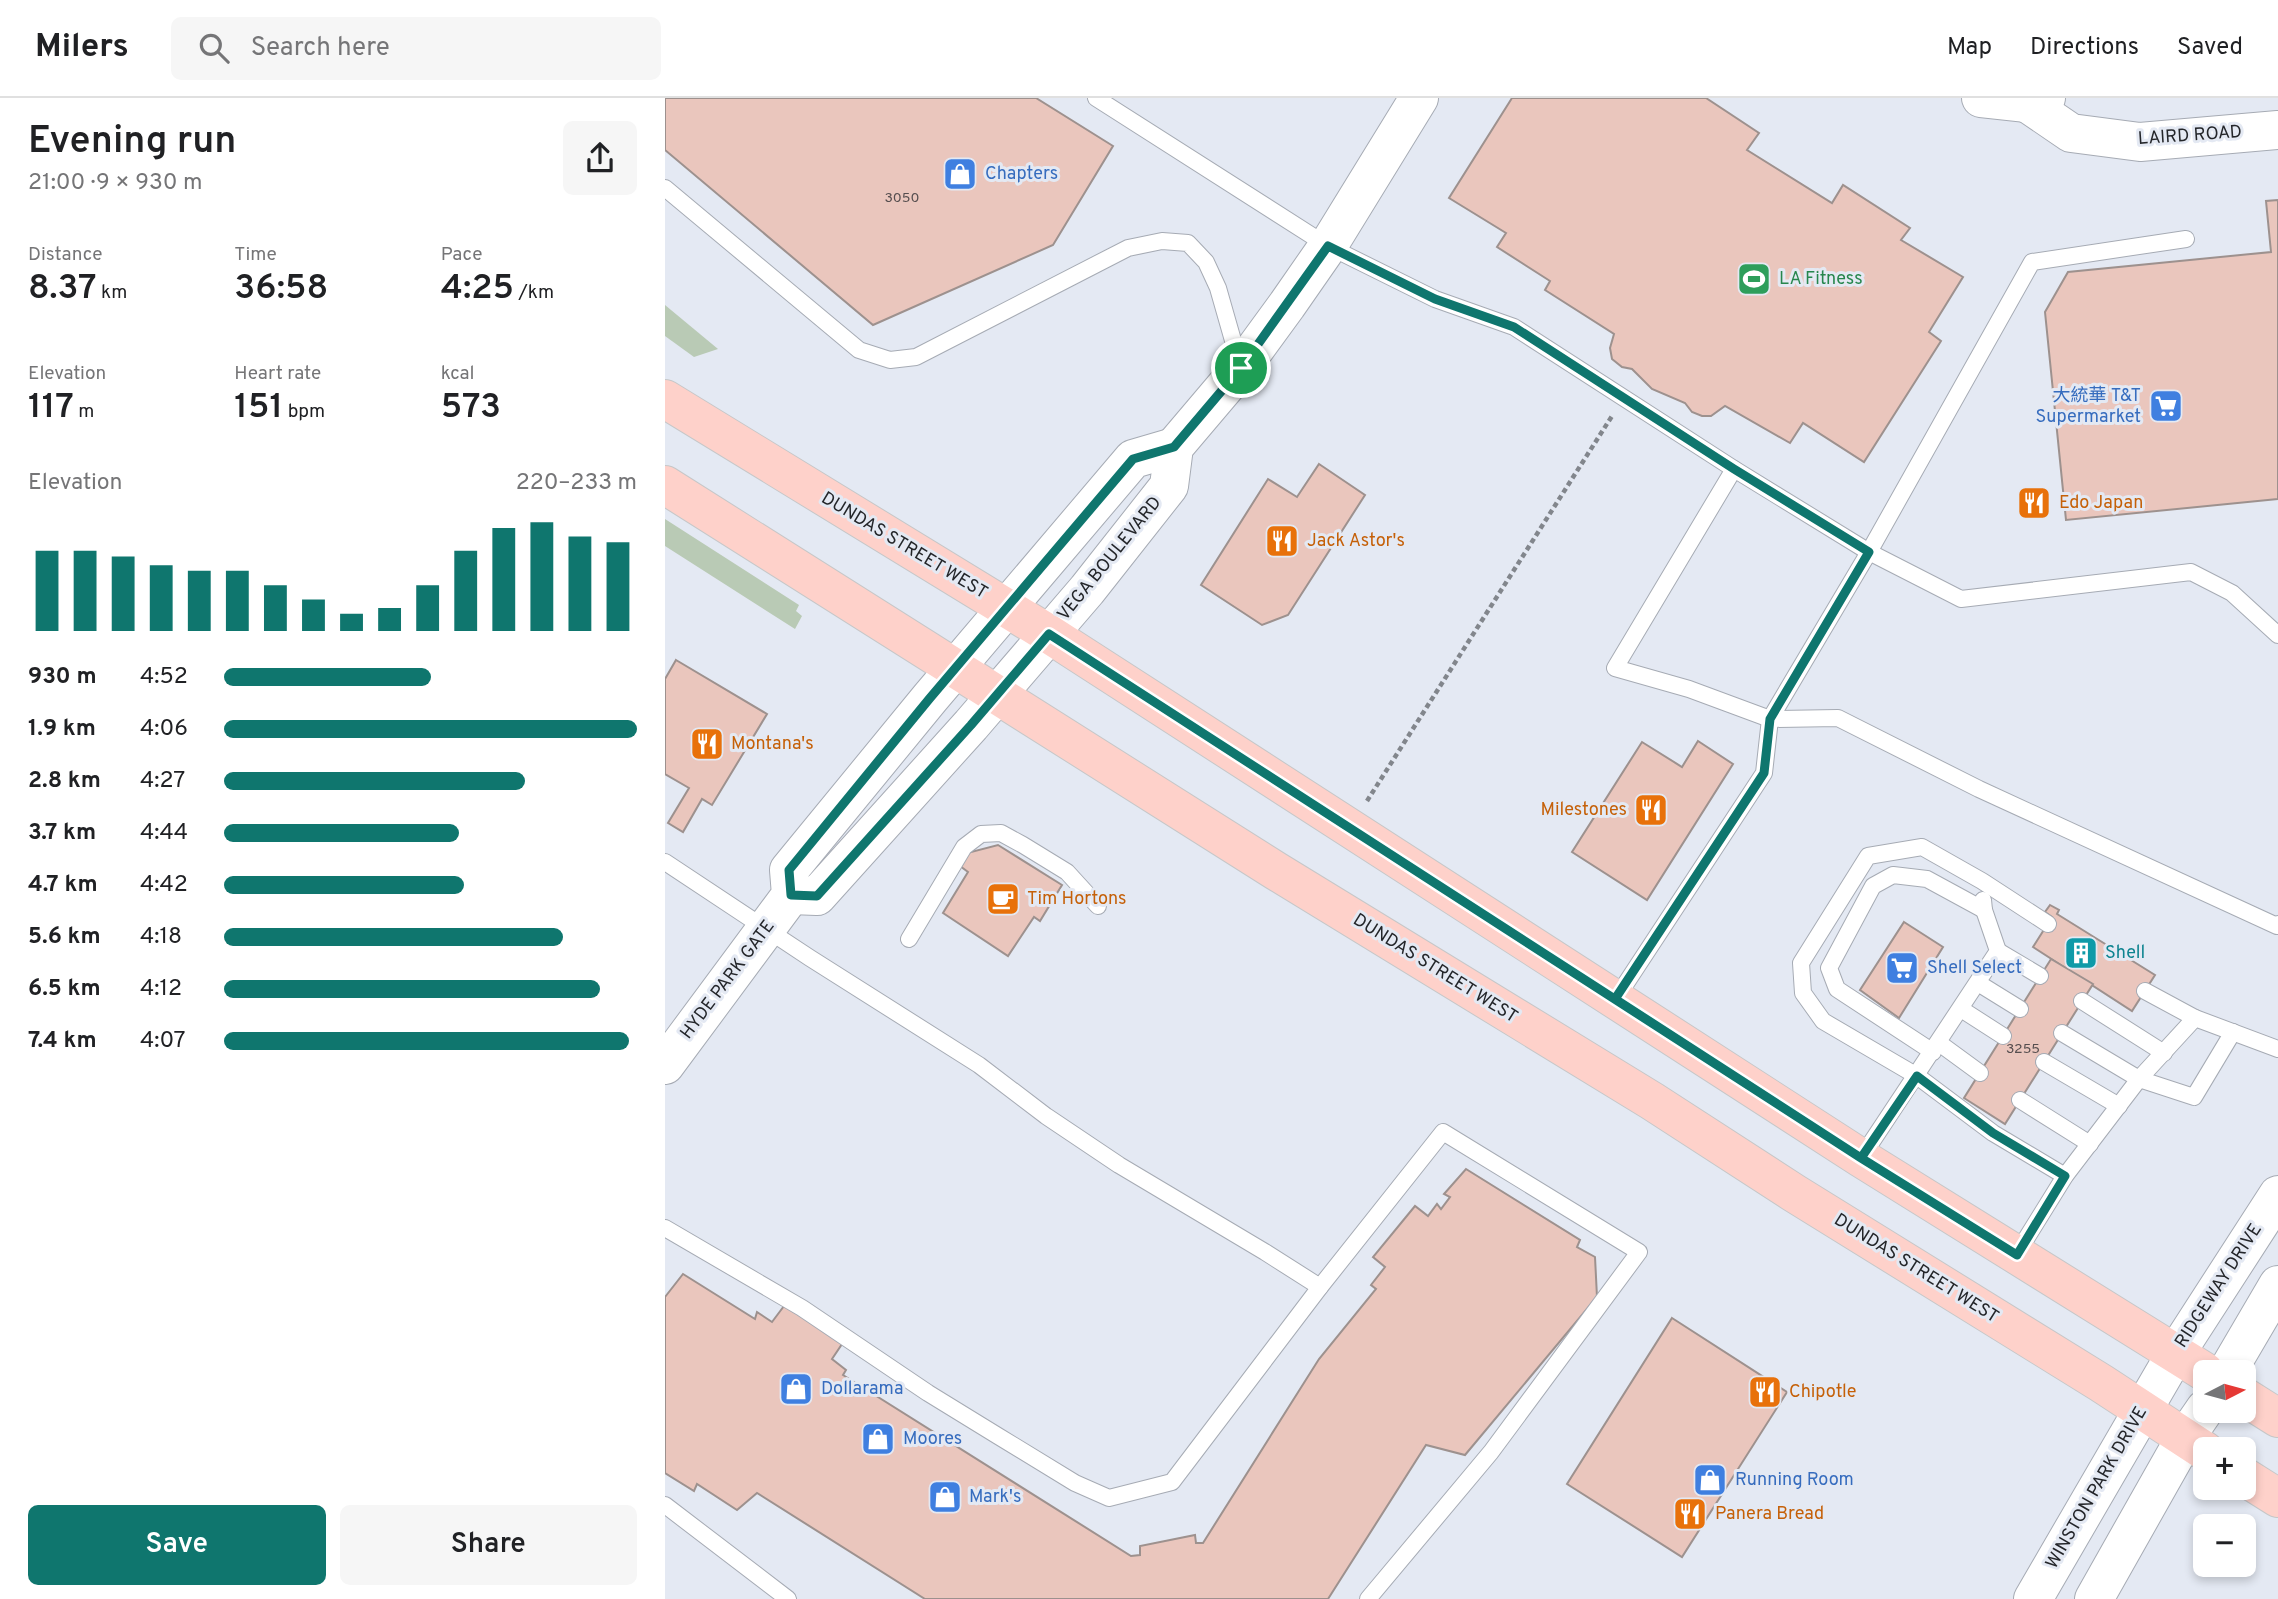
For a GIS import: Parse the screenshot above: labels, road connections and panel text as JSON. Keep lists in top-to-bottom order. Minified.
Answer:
{"streets":{"main road":["DUNDAS STREET WEST"],"street":["LAIRD ROAD","VEGA BOULEVARD","HYDE PARK GATE","RIDGEWAY DRIVE","WINSTON PARK DRIVE"]},"crossings":[["DUNDAS STREET WEST","VEGA BOULEVARD"],["DUNDAS STREET WEST","HYDE PARK GATE"],["DUNDAS STREET WEST","RIDGEWAY DRIVE"],["DUNDAS STREET WEST","WINSTON PARK DRIVE"],["RIDGEWAY DRIVE","WINSTON PARK DRIVE"]],"places":{"shop":["Chapters","Dollarama","Moores","Running Room","Mark's"],"sports":["LA Fitness"],"supermarket":["大統華 T&T Supermarket","Shell Select"],"restaurant":["Edo Japan","Jack Astor's","Montana's","Milestones","Chipotle","Panera Bread"],"cafe":["Tim Hortons"],"building":["Shell"]},"house_numbers":["3050","3255"],"north":"right","page":{"header":"Milers","search":"Search here","nav":["Map","Directions","Saved"],"heading":["Evening run","21:00 · 9 × 930 m"],"stats":[["Distance","8.37 km"],["Time","36:58"],["Pace","4:25 /km"],["Elevation","117 m"],["Heart rate","151 bpm"],["kcal","573"]],"chart":["Elevation","220–233 m"],"list":[{"name":"930 m","note":"4:52"},{"name":"1.9 km","note":"4:06"},{"name":"2.8 km","note":"4:27"},{"name":"3.7 km","note":"4:44"},{"name":"4.7 km","note":"4:42"},{"name":"5.6 km","note":"4:18"},{"name":"6.5 km","note":"4:12"},{"name":"7.4 km","note":"4:07"}],"map_buttons":["+","−"],"buttons":["Save","Share"]}}
